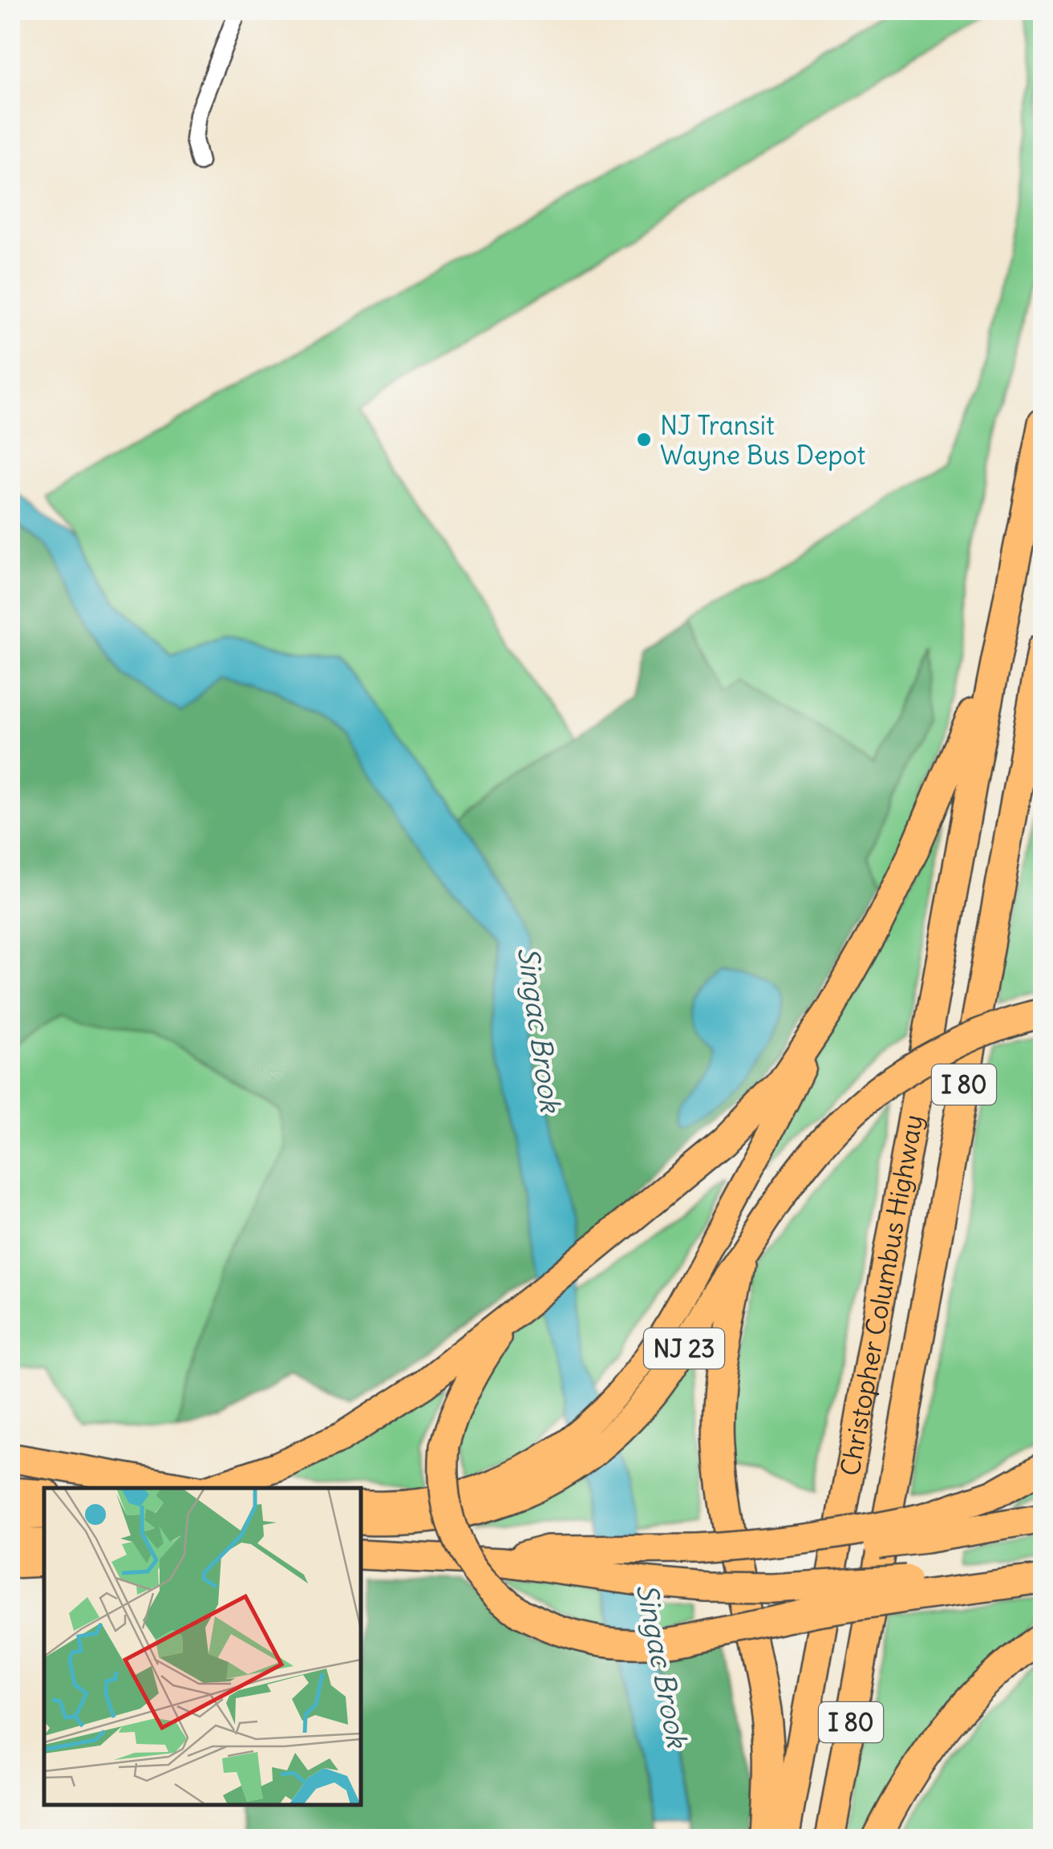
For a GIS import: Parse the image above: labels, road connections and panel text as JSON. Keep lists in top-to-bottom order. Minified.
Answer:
{"streets":{"highway":["I 80","Christopher Columbus Highway","NJ 23"]},"water":["Singac Brook"],"places":["NJ Transit Wayne Bus Depot"]}
